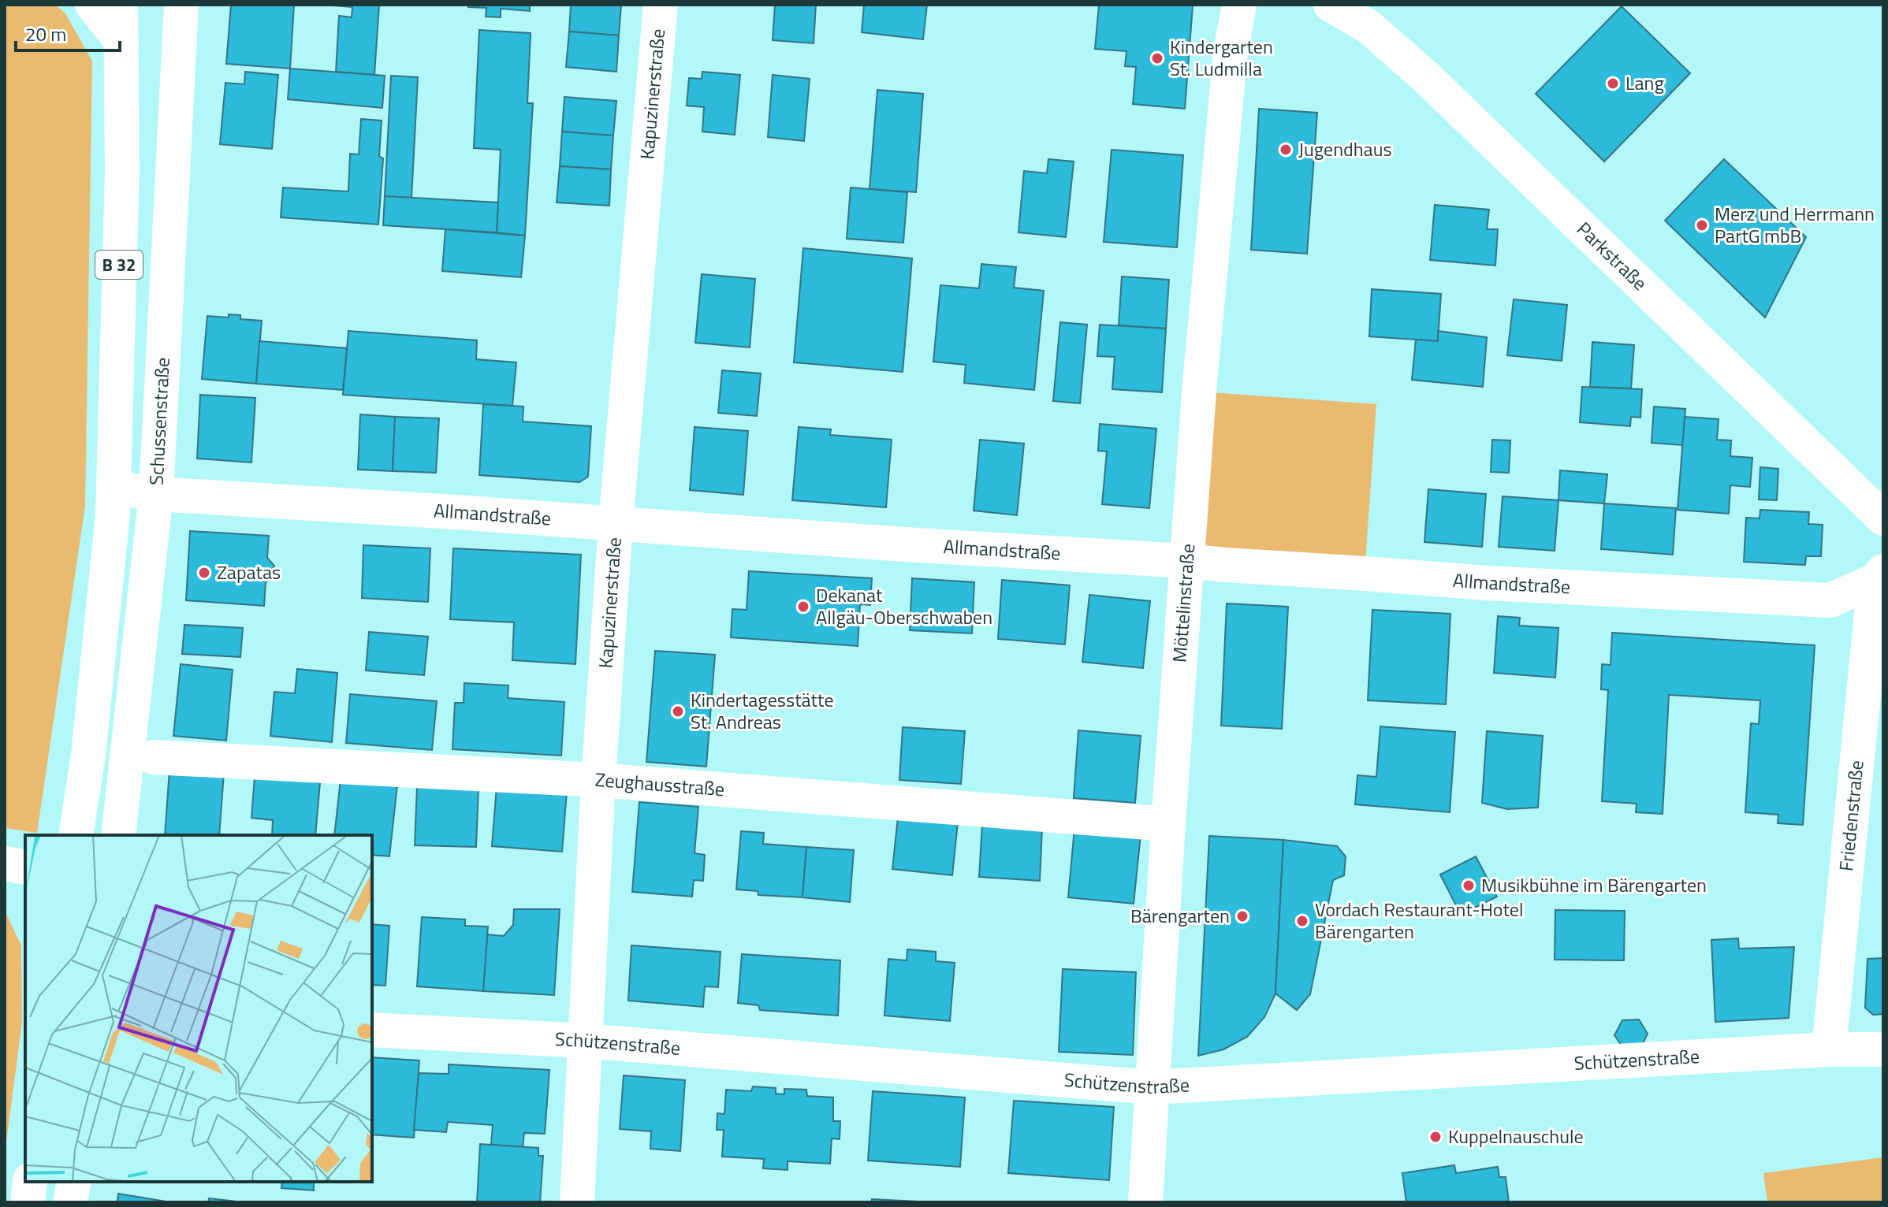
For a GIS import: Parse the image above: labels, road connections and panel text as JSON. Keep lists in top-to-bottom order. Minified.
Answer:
{"streets":{"street":["Kapuzinerstraße","Parkstraße","B 32","Schussenstraße","Allmandstraße","Möttelinstraße","Zeughausstraße","Friedenstraße","Schützenstraße"]},"crossings":[["Kapuzinerstraße","Allmandstraße"],["Kapuzinerstraße","Zeughausstraße"],["Kapuzinerstraße","Schützenstraße"],["B 32","Allmandstraße"],["Schussenstraße","Allmandstraße"],["Allmandstraße","Möttelinstraße"],["Allmandstraße","Friedenstraße"],["Möttelinstraße","Zeughausstraße"],["Möttelinstraße","Schützenstraße"],["Friedenstraße","Schützenstraße"]],"places":["Kindergarten St. Ludmilla","Lang","Jugendhaus","Merz und Herrmann PartG mbB","Zapatas","Dekanat Allgäu-Oberschwaben","Kindertagesstätte St. Andreas","Musikbühne im Bärengarten","Bärengarten","Vordach Restaurant-Hotel Bärengarten","Kuppelnauschule"],"scale_bar":"20 m"}
